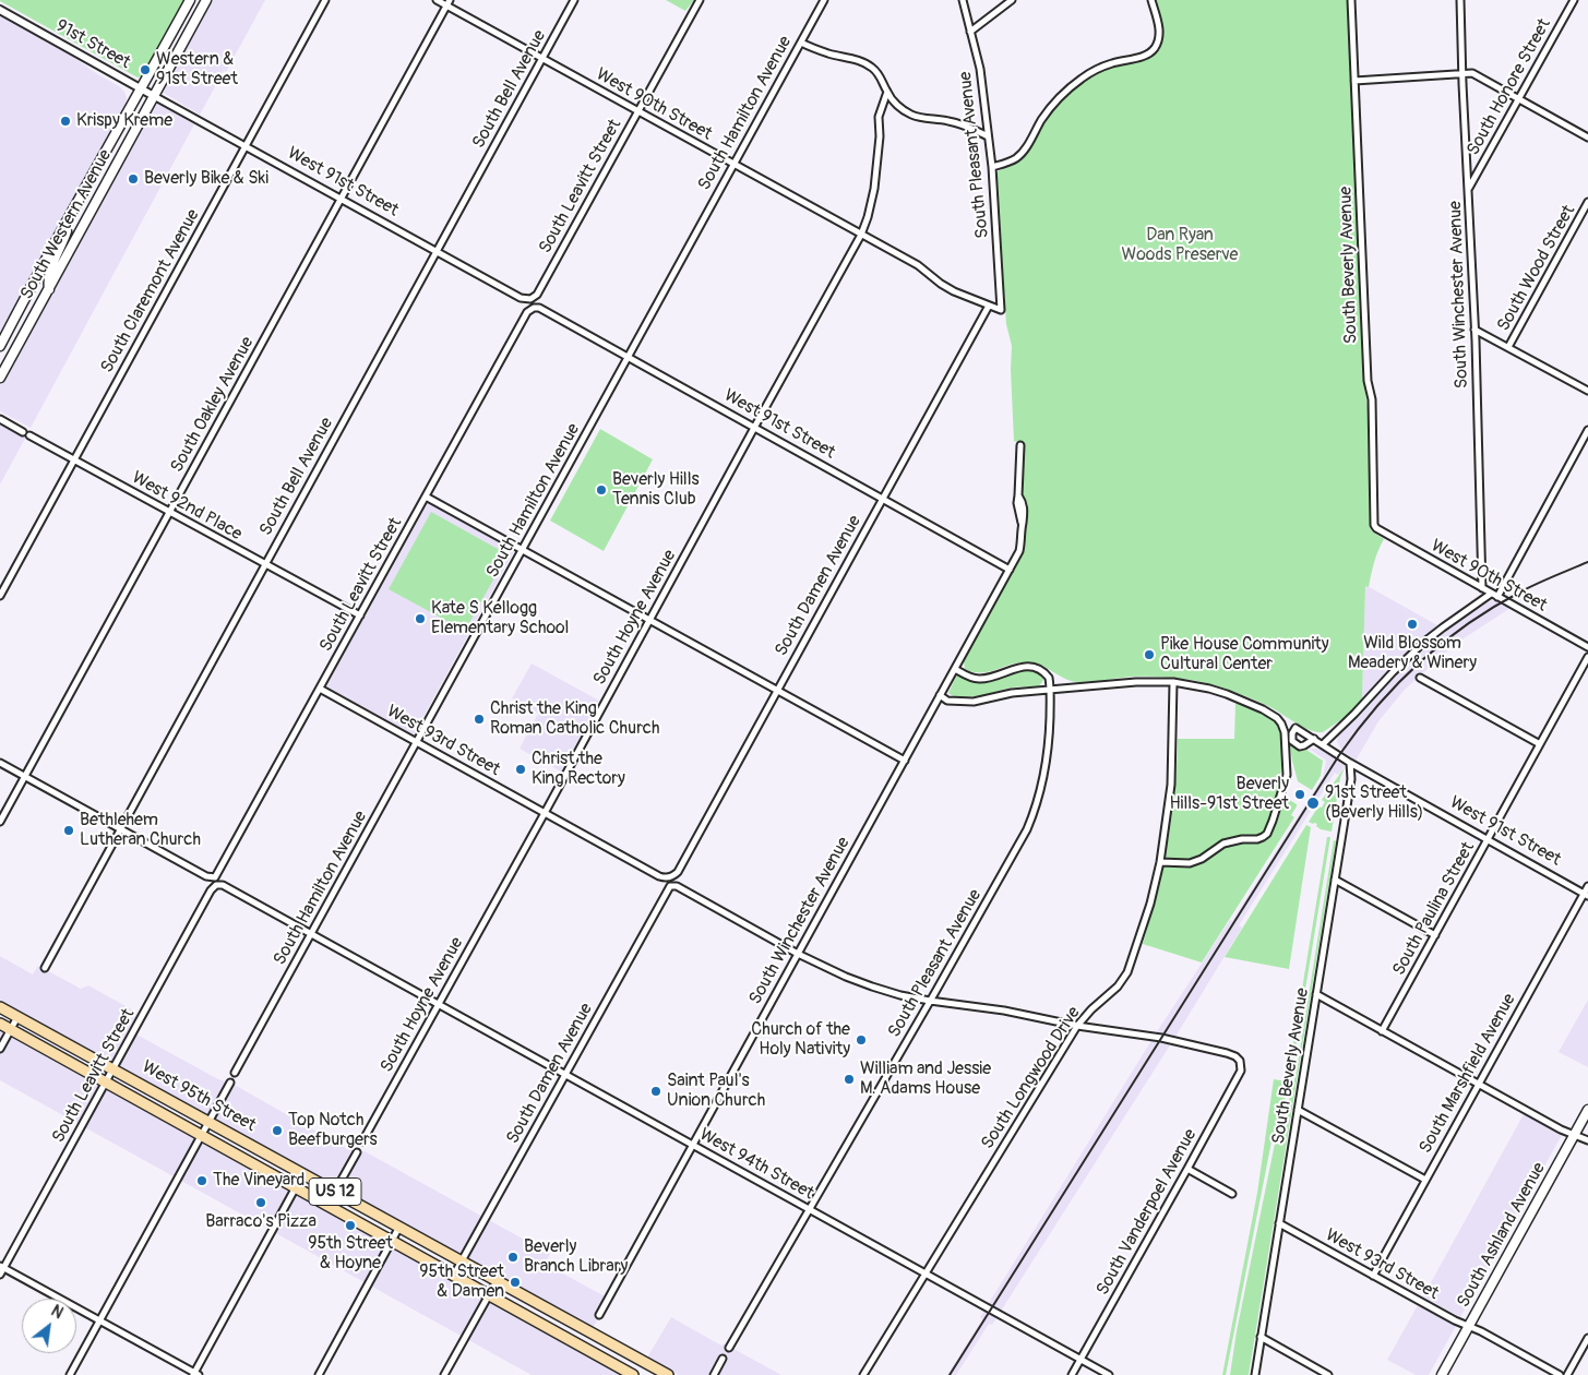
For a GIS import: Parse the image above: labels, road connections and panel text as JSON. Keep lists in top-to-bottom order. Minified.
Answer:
{"streets":{"main road":["South Western Avenue","West 95th Street","US 12","South Ashland Avenue"],"street":["91st Street","South Honore Street","South Bell Avenue","West 90th Street","South Hamilton Avenue","South Pleasant Avenue","West 91st Street","South Leavitt Street","South Beverly Avenue","South Wood Street","South Claremont Avenue","South Winchester Avenue","South Oakley Avenue","West 92nd Place","South Damen Avenue","South Hoyne Avenue","West 93rd Street","South Paulina Street","South Marshfield Avenue","South Longwood Drive","West 94th Street","South Vanderpoel Avenue"]},"crossings":[["91st Street","West 91st Street"],["91st Street","South Western Avenue"],["South Honore Street","South Winchester Avenue"],["South Bell Avenue","West 90th Street"],["South Bell Avenue","West 91st Street"],["South Bell Avenue","West 92nd Place"],["West 90th Street","South Hamilton Avenue"],["West 90th Street","South Pleasant Avenue"],["West 90th Street","South Leavitt Street"],["West 90th Street","South Beverly Avenue"],["West 90th Street","South Winchester Avenue"],["West 90th Street","South Oakley Avenue"],["West 90th Street","South Damen Avenue"],["West 90th Street","South Hoyne Avenue"],["South Hamilton Avenue","West 91st Street"],["South Hamilton Avenue","West 93rd Street"],["South Hamilton Avenue","West 94th Street"],["South Pleasant Avenue","West 94th Street"],["West 91st Street","South Leavitt Street"],["West 91st Street","South Western Avenue"],["West 91st Street","South Beverly Avenue"],["West 91st Street","South Claremont Avenue"],["West 91st Street","South Winchester Avenue"],["West 91st Street","South Oakley Avenue"],["West 91st Street","South Damen Avenue"],["West 91st Street","South Hoyne Avenue"],["West 91st Street","South Paulina Street"],["West 91st Street","South Marshfield Avenue"],["South Leavitt Street","West 92nd Place"],["South Leavitt Street","West 93rd Street"],["South Leavitt Street","West 95th Street"],["South Leavitt Street","West 94th Street"],["South Beverly Avenue","West 93rd Street"],["South Claremont Avenue","West 92nd Place"],["South Winchester Avenue","South Damen Avenue"],["South Winchester Avenue","West 94th Street"],["South Oakley Avenue","West 92nd Place"],["South Damen Avenue","West 93rd Street"],["South Damen Avenue","West 95th Street"],["South Damen Avenue","West 94th Street"],["South Hoyne Avenue","West 93rd Street"],["South Hoyne Avenue","West 94th Street"],["West 93rd Street","South Marshfield Avenue"],["West 93rd Street","South Ashland Avenue"],["South Longwood Drive","West 94th Street"],["South Longwood Drive","South Vanderpoel Avenue"],["West 94th Street","South Vanderpoel Avenue"]],"parks":["Dan Ryan Woods Preserve"],"places":["Western & 91st Street","Krispy Kreme","Beverly Bike & Ski","Beverly Hills Tennis Club","Kate S Kellogg Elementary School","Wild Blossom Meadery & Winery","Pike House Community Cultural Center","Christ the King Roman Catholic Church","Christ the King Rectory","Beverly Hills-91st Street","91st Street (Beverly Hills)","Bethlehem Lutheran Church","Church of the Holy Nativity","William and Jessie M. Adams House","Saint Paul's Union Church","Top Notch Beefburgers","The Vineyard","Barraco's Pizza","95th Street & Hoyne","Beverly Branch Library","95th Street & Damen"],"north":"top right"}
